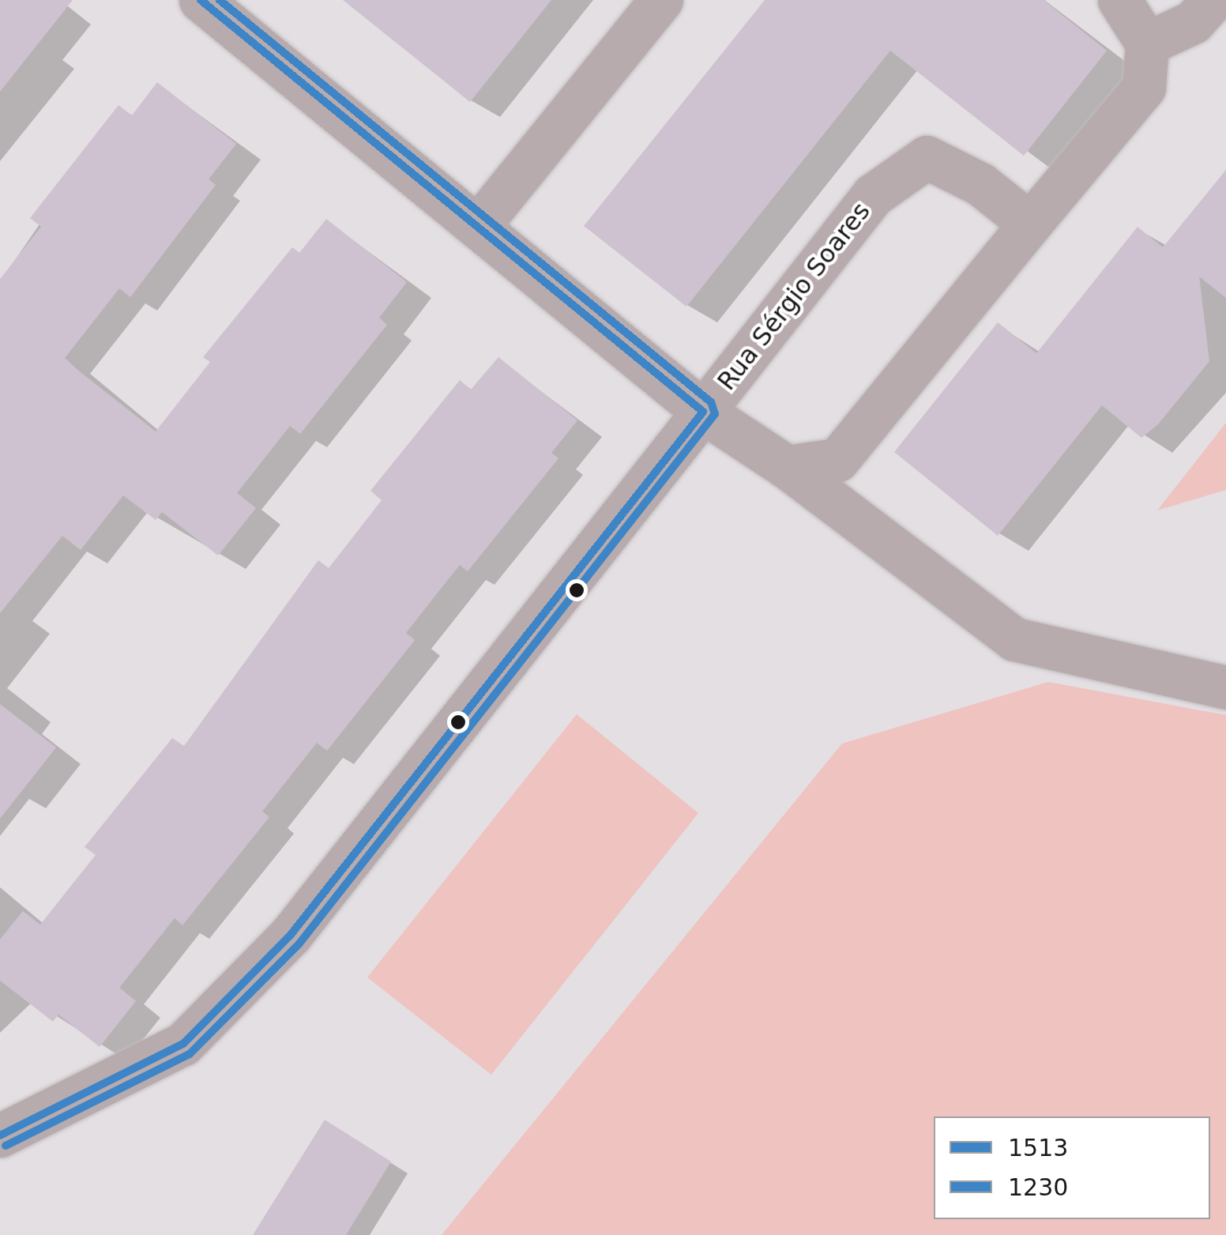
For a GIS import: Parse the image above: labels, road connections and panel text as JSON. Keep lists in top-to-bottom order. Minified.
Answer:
{"streets":{"street":["Rua Sérgio Soares"]},"lines":["transit line 1513","transit line 1230"],"legend":["1513","1230"]}
